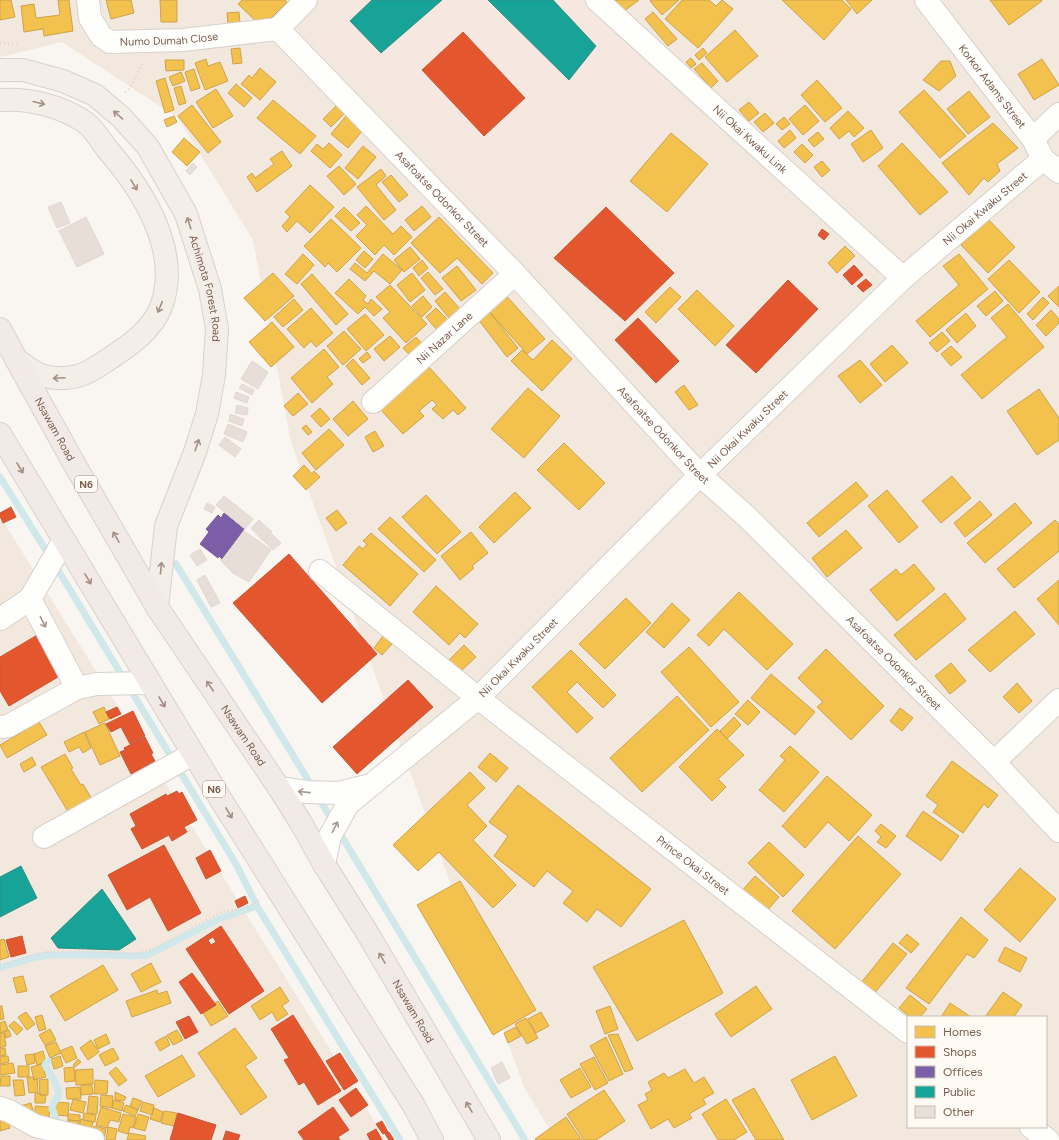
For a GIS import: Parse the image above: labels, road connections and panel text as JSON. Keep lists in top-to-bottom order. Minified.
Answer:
{"streets":{"highway":["Nsawam Road","N6"],"main road":["Achimota Forest Road"],"street":["Numo Dumah Close","Korkor Adams Street","Nii Okai Kwaku Link","Asafoatse Odonkor Street","Nii Okai Kwaku Street","Nii Nazar Lane","Prince Okai Street"]},"crossings":[["Numo Dumah Close","Asafoatse Odonkor Street"],["Korkor Adams Street","Nii Okai Kwaku Street"],["Nii Okai Kwaku Link","Nii Okai Kwaku Street"],["Asafoatse Odonkor Street","Nii Okai Kwaku Street"],["Asafoatse Odonkor Street","Nii Nazar Lane"],["Nii Okai Kwaku Street","Nsawam Road"],["Nii Okai Kwaku Street","Prince Okai Street"],["Achimota Forest Road","Nsawam Road"]],"one_way":["Achimota Forest Road"],"legend":["Homes","Shops","Offices","Public","Other"]}
